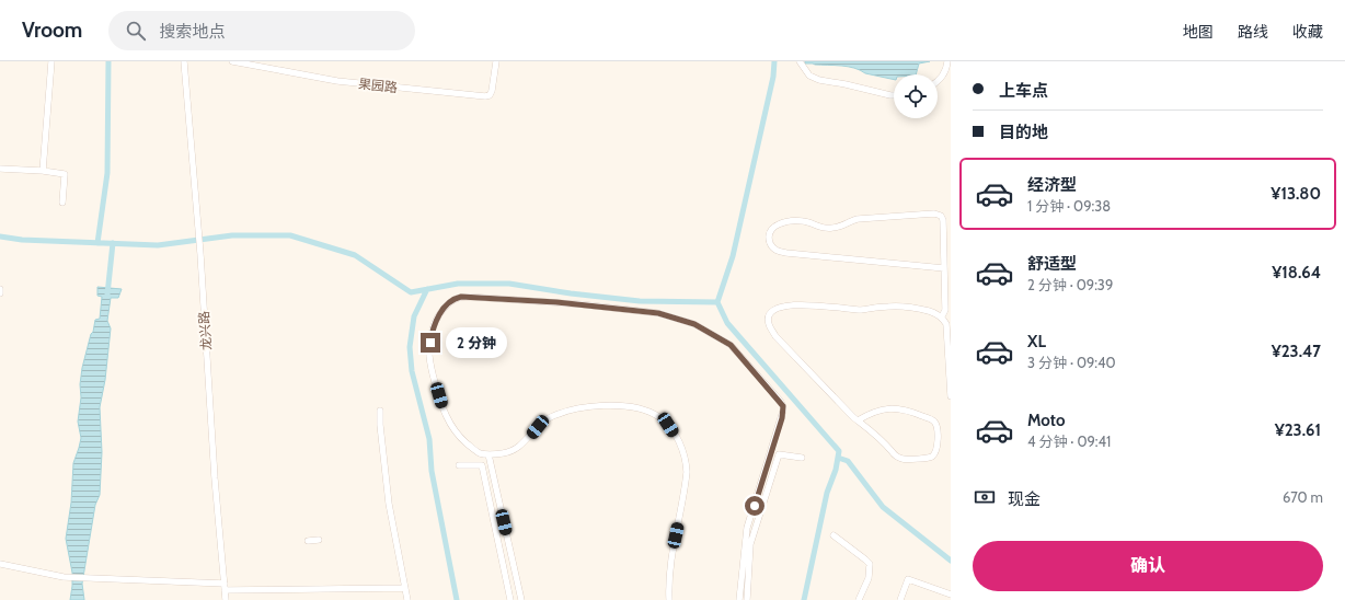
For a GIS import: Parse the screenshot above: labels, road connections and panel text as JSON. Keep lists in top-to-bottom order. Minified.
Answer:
{"streets":{"street":["果园路","龙兴路"]},"page":{"header":"Vroom","search":"搜索地点","nav":["地图","路线","收藏"],"banner":["上车点","目的地"],"list":[{"name":"经济型","note":"1 分钟 · 09:38","value":"¥13.80"},{"name":"舒适型","note":"2 分钟 · 09:39","value":"¥18.64"},{"name":"XL","note":"3 分钟 · 09:40","value":"¥23.47"},{"name":"Moto","note":"4 分钟 · 09:41","value":"¥23.61"}],"bubble":"2 分钟","pay":["现金","670 m"],"buttons":"确认"}}
